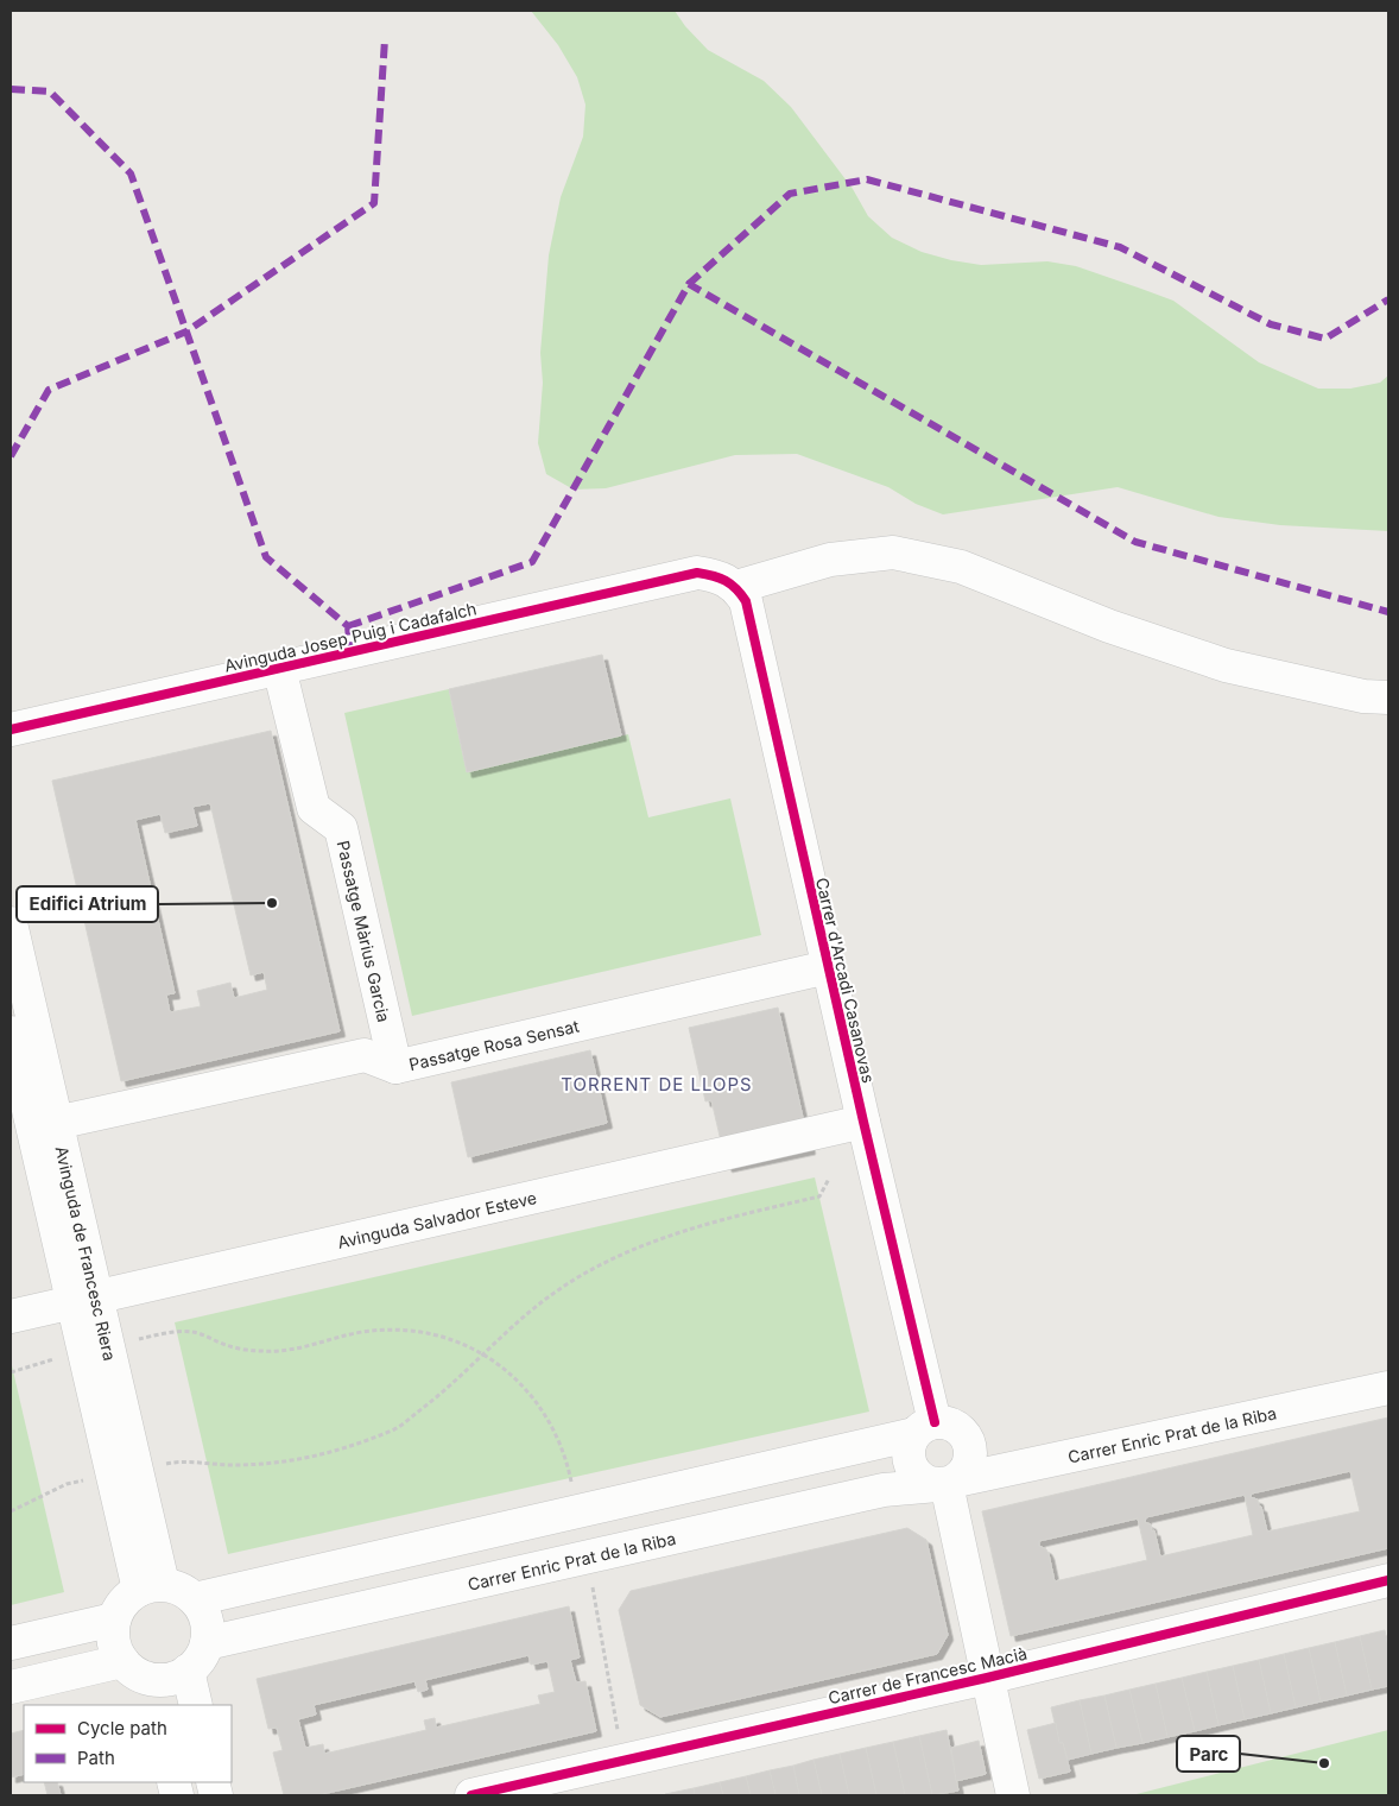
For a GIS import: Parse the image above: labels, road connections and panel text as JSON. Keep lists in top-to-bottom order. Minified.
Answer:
{"streets":{"street":["Avinguda Josep Puig i Cadafalch","Passatge Màrius Garcia","Carrer d'Arcadi Casanovas","Passatge Rosa Sensat","Avinguda Salvador Esteve","Avinguda de Francesc Riera","Carrer Enric Prat de la Riba","Carrer de Francesc Macià"]},"crossings":[["Avinguda Josep Puig i Cadafalch","Passatge Màrius Garcia"],["Avinguda Josep Puig i Cadafalch","Carrer d'Arcadi Casanovas"],["Passatge Màrius Garcia","Passatge Rosa Sensat"],["Carrer d'Arcadi Casanovas","Passatge Rosa Sensat"],["Carrer d'Arcadi Casanovas","Avinguda Salvador Esteve"],["Carrer d'Arcadi Casanovas","Carrer Enric Prat de la Riba"],["Passatge Rosa Sensat","Avinguda de Francesc Riera"],["Avinguda Salvador Esteve","Avinguda de Francesc Riera"],["Avinguda de Francesc Riera","Carrer Enric Prat de la Riba"]],"districts":["TORRENT DE LLOPS"],"places":["Edifici Atrium","Parc"],"legend":["Cycle path","Path"]}
